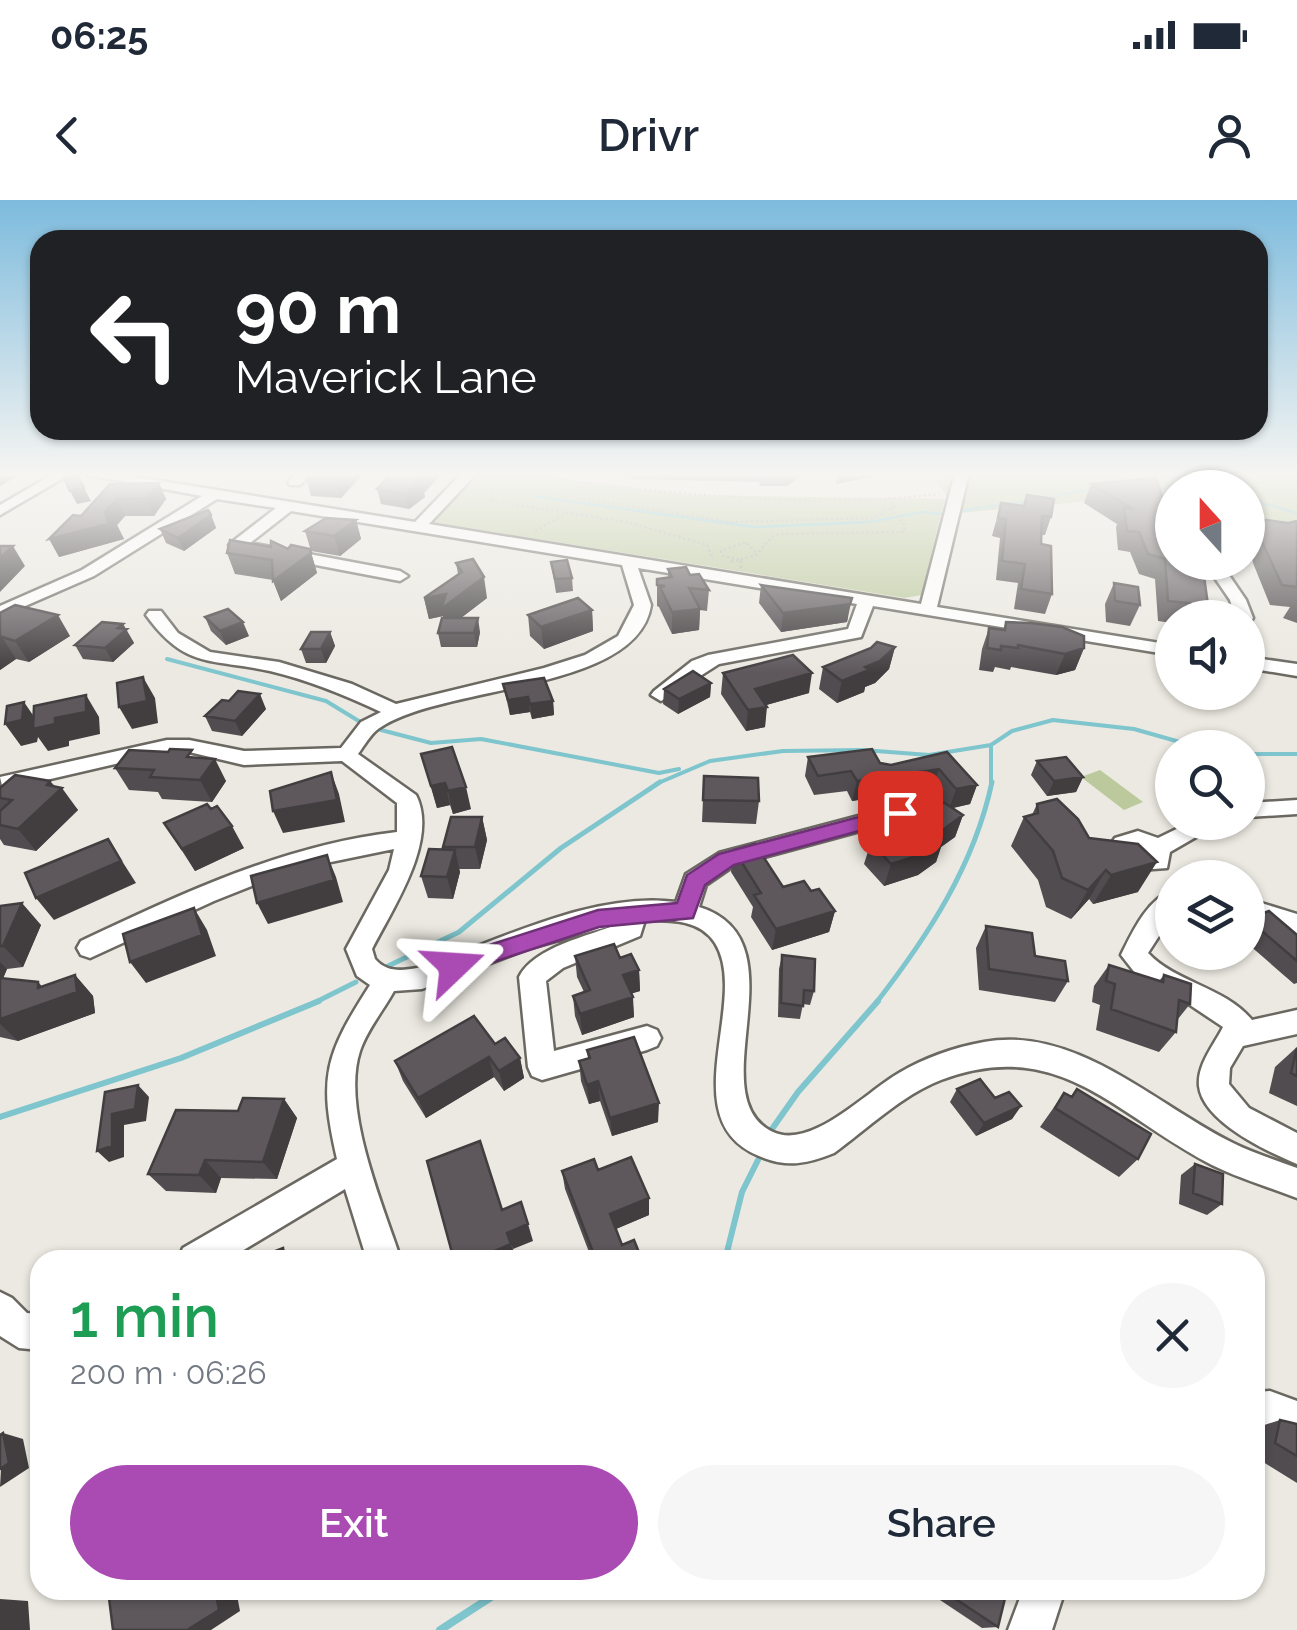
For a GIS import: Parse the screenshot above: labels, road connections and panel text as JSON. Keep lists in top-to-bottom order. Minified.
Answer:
{"north":"top","page":{"status":"06:25","header":"Drivr","turn":["90 m","Maverick Lane"],"heading":["1 min","200 m · 06:26"],"buttons":["Exit","Share"]}}
